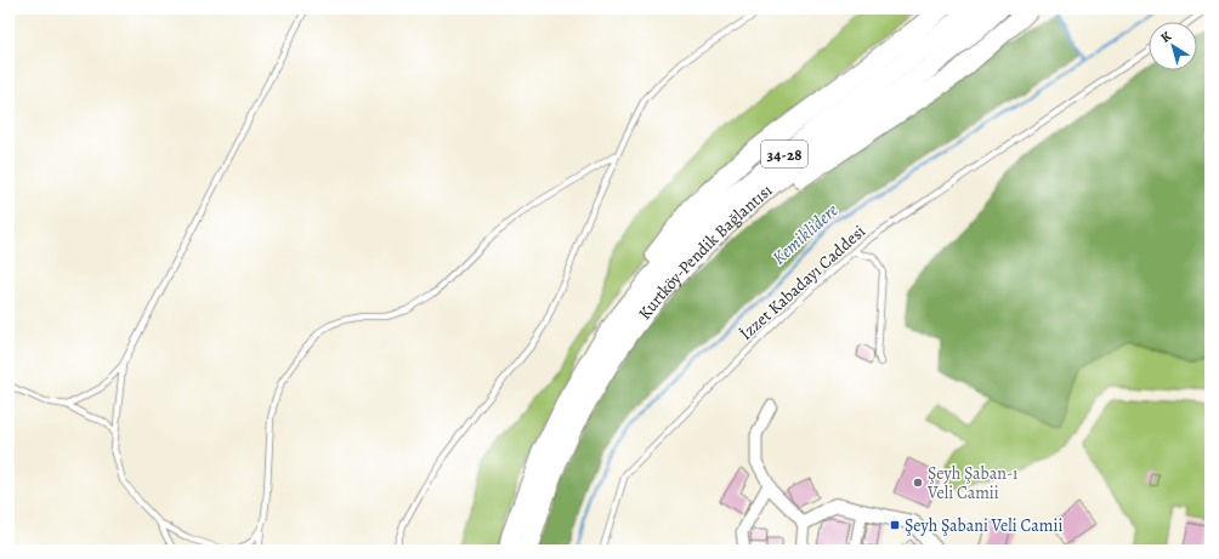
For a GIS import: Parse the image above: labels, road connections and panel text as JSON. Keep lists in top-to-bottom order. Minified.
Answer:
{"streets":{"highway":["34-28","Kurtköy-Pendik Bağlantısı"],"lane":["İzzet Kabadayı Caddesi"]},"water":["Kemiklidere"],"places":{"other":["Şeyh Şaban-ı Veli Camii"],"transit":["Şeyh Şabani Veli Camii"]},"north":"top left"}
